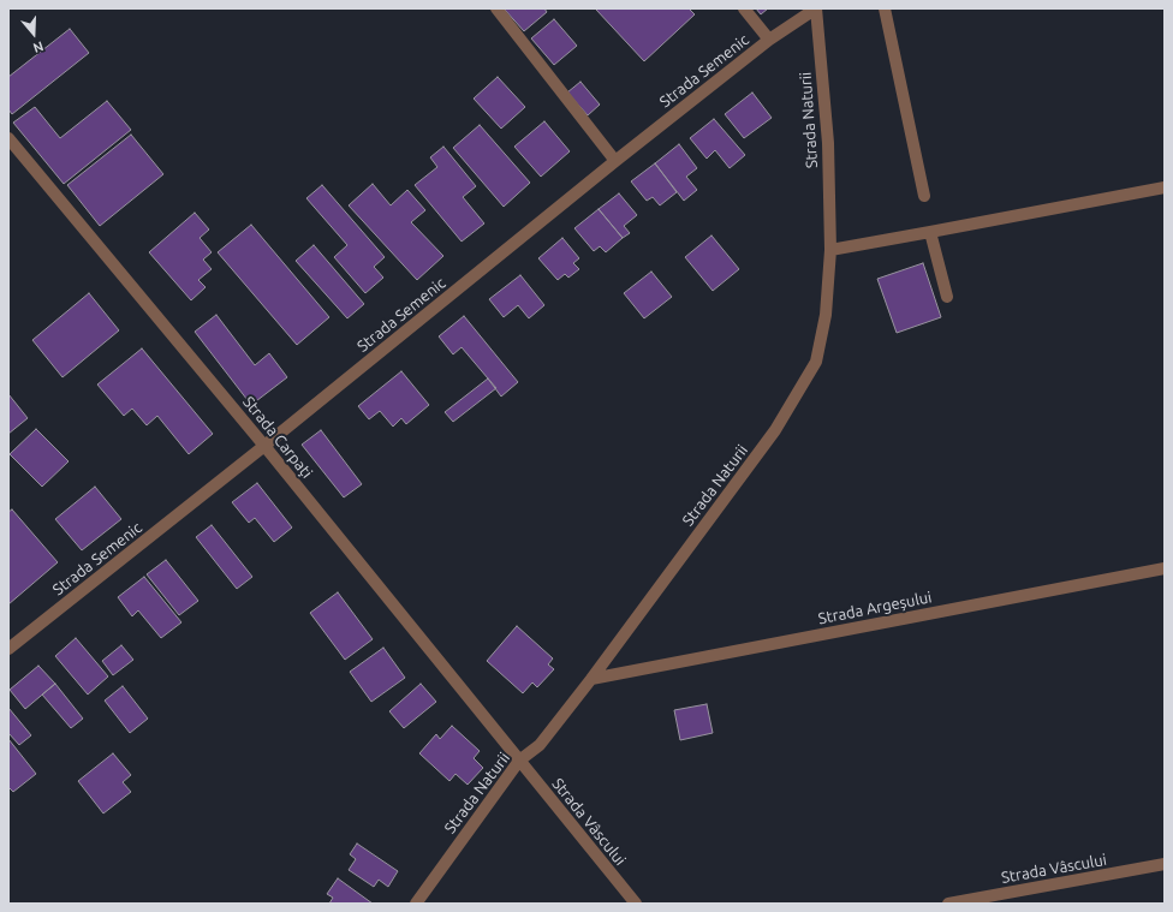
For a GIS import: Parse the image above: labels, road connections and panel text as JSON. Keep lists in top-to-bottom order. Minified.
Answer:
{"streets":{"street":["Strada Semenic","Strada Naturii","Strada Carpați","Strada Argeșului","Strada Vâscului"]},"crossings":[["Strada Semenic","Strada Naturii"],["Strada Semenic","Strada Carpați"],["Strada Naturii","Strada Carpați"],["Strada Naturii","Strada Argeșului"],["Strada Naturii","Strada Vâscului"],["Strada Carpați","Strada Vâscului"]],"north":"bottom"}
